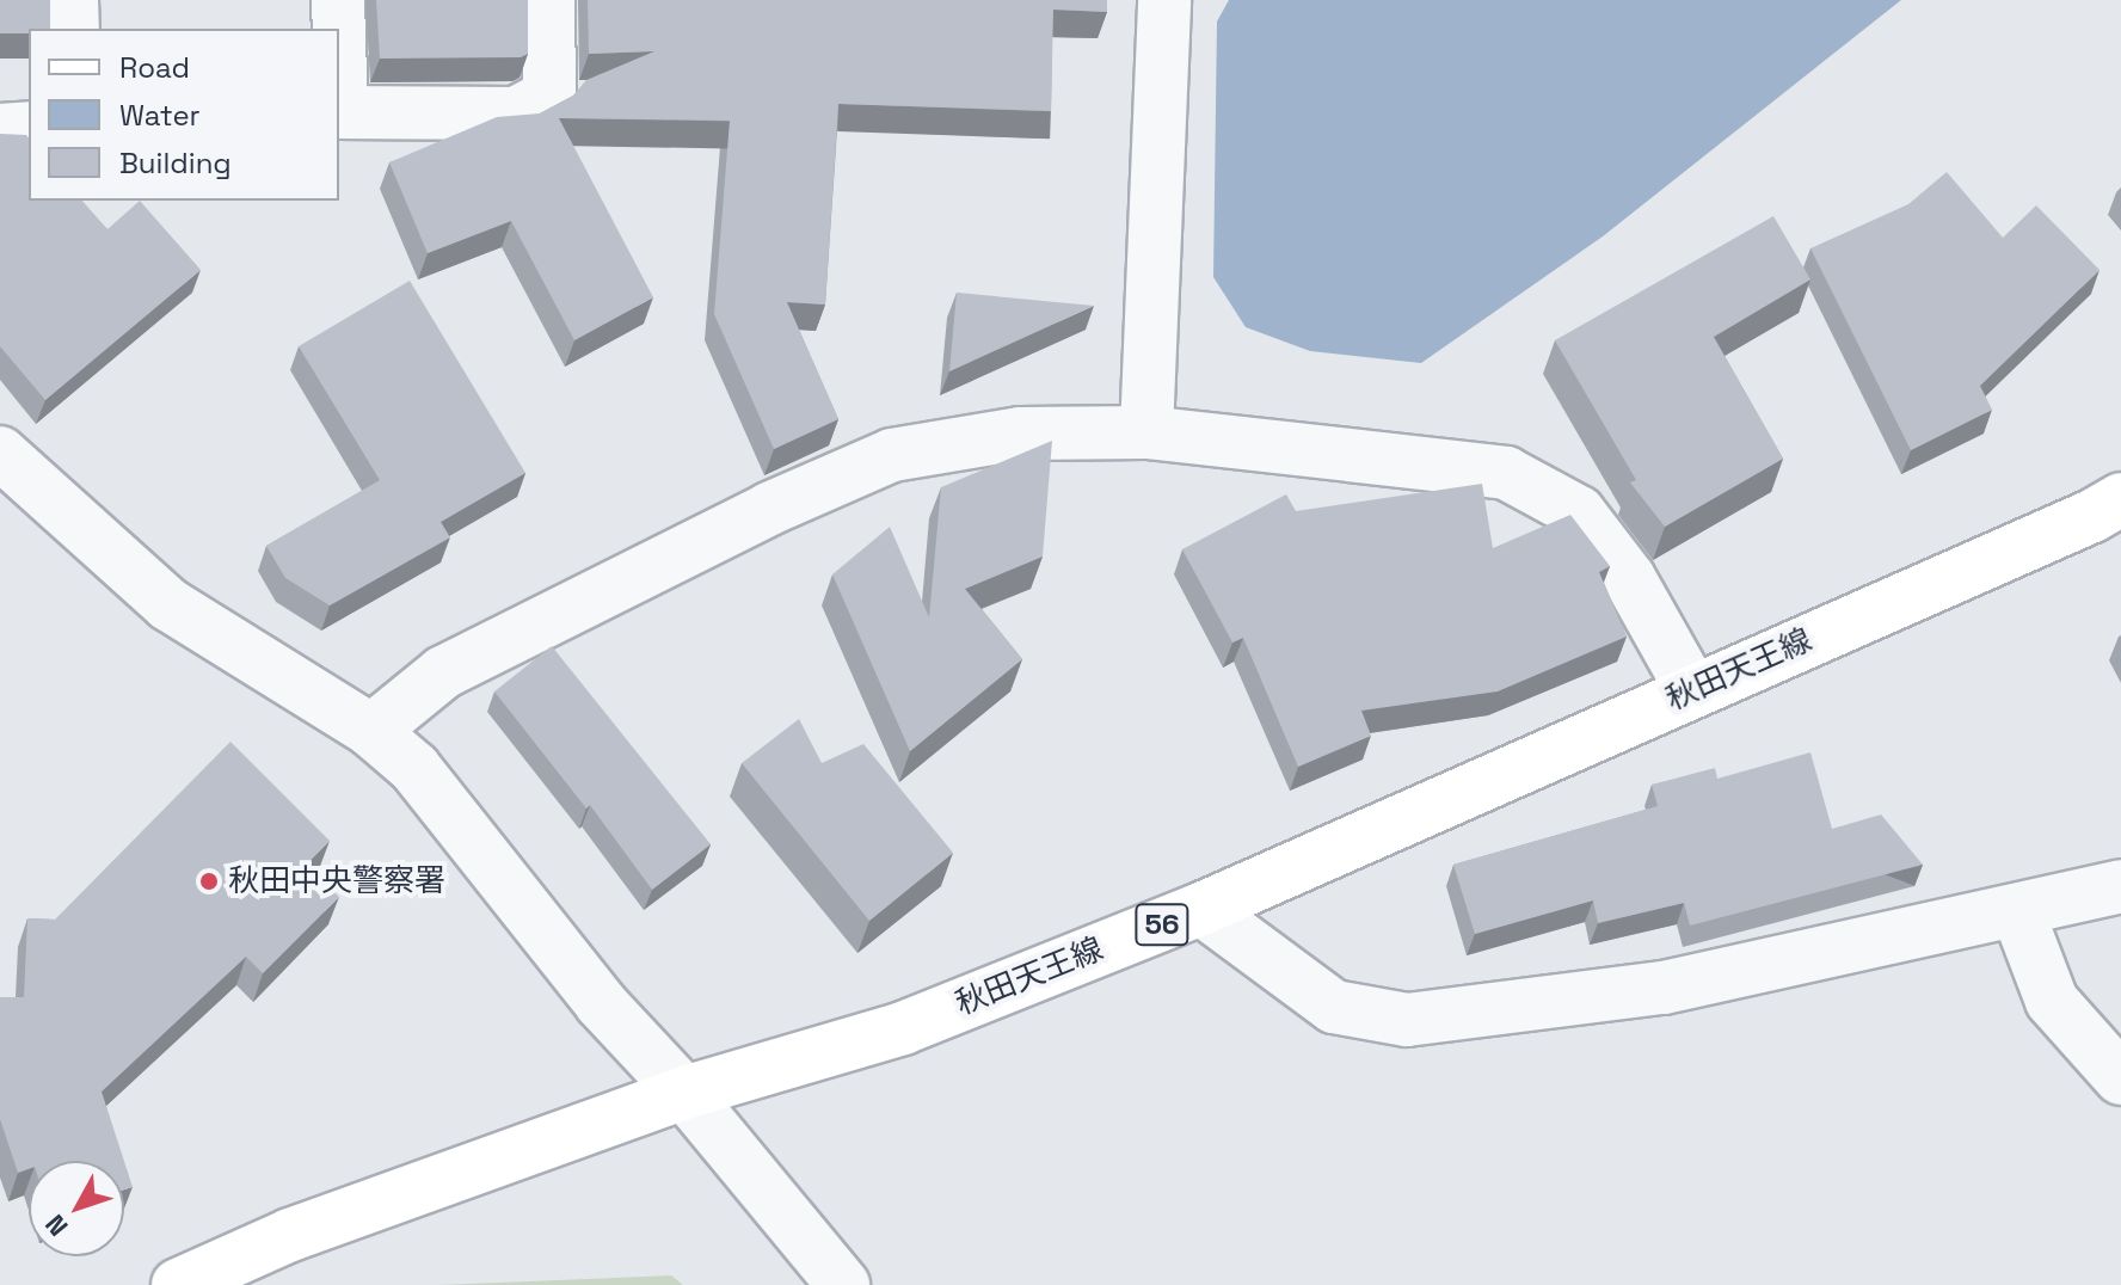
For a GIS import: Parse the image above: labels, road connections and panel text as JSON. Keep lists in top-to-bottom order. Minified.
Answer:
{"streets":{"main road":["秋田天王線","56"]},"places":["秋田中央警察署"],"legend":["Road","Water","Building"],"north":"bottom left"}
